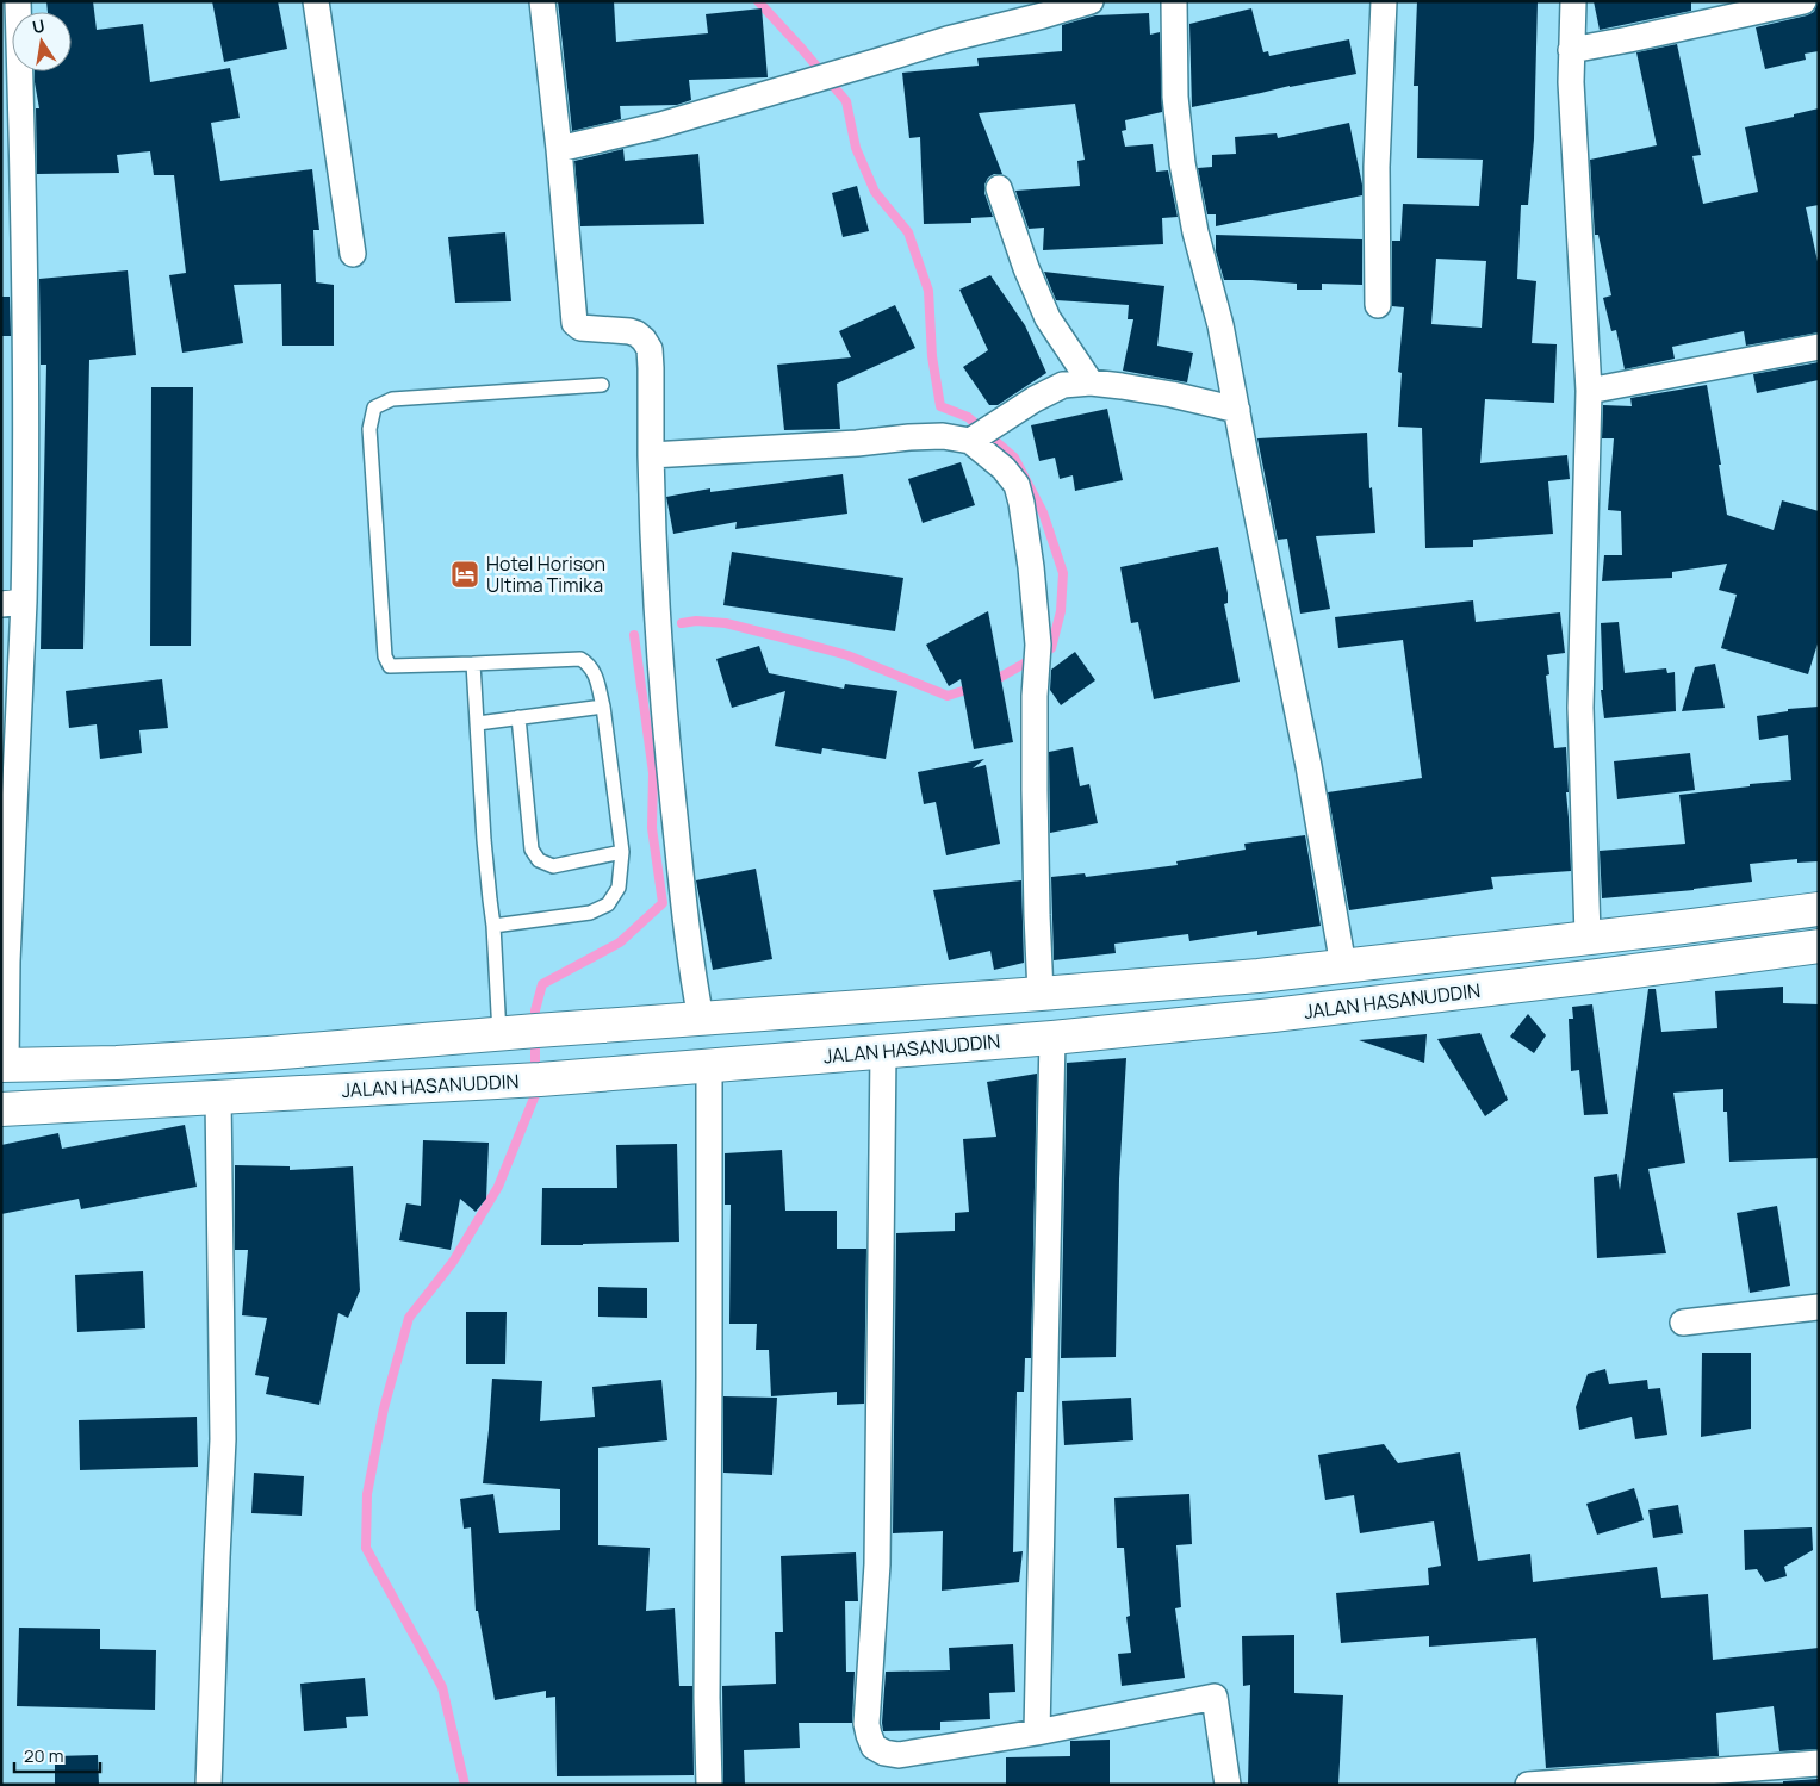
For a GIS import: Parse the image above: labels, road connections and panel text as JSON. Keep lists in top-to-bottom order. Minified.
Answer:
{"streets":{"street":["JALAN HASANUDDIN"]},"places":{"hotel":["Hotel Horison Ultima Timika"]},"scale_bar":"20 m","north":"top"}
